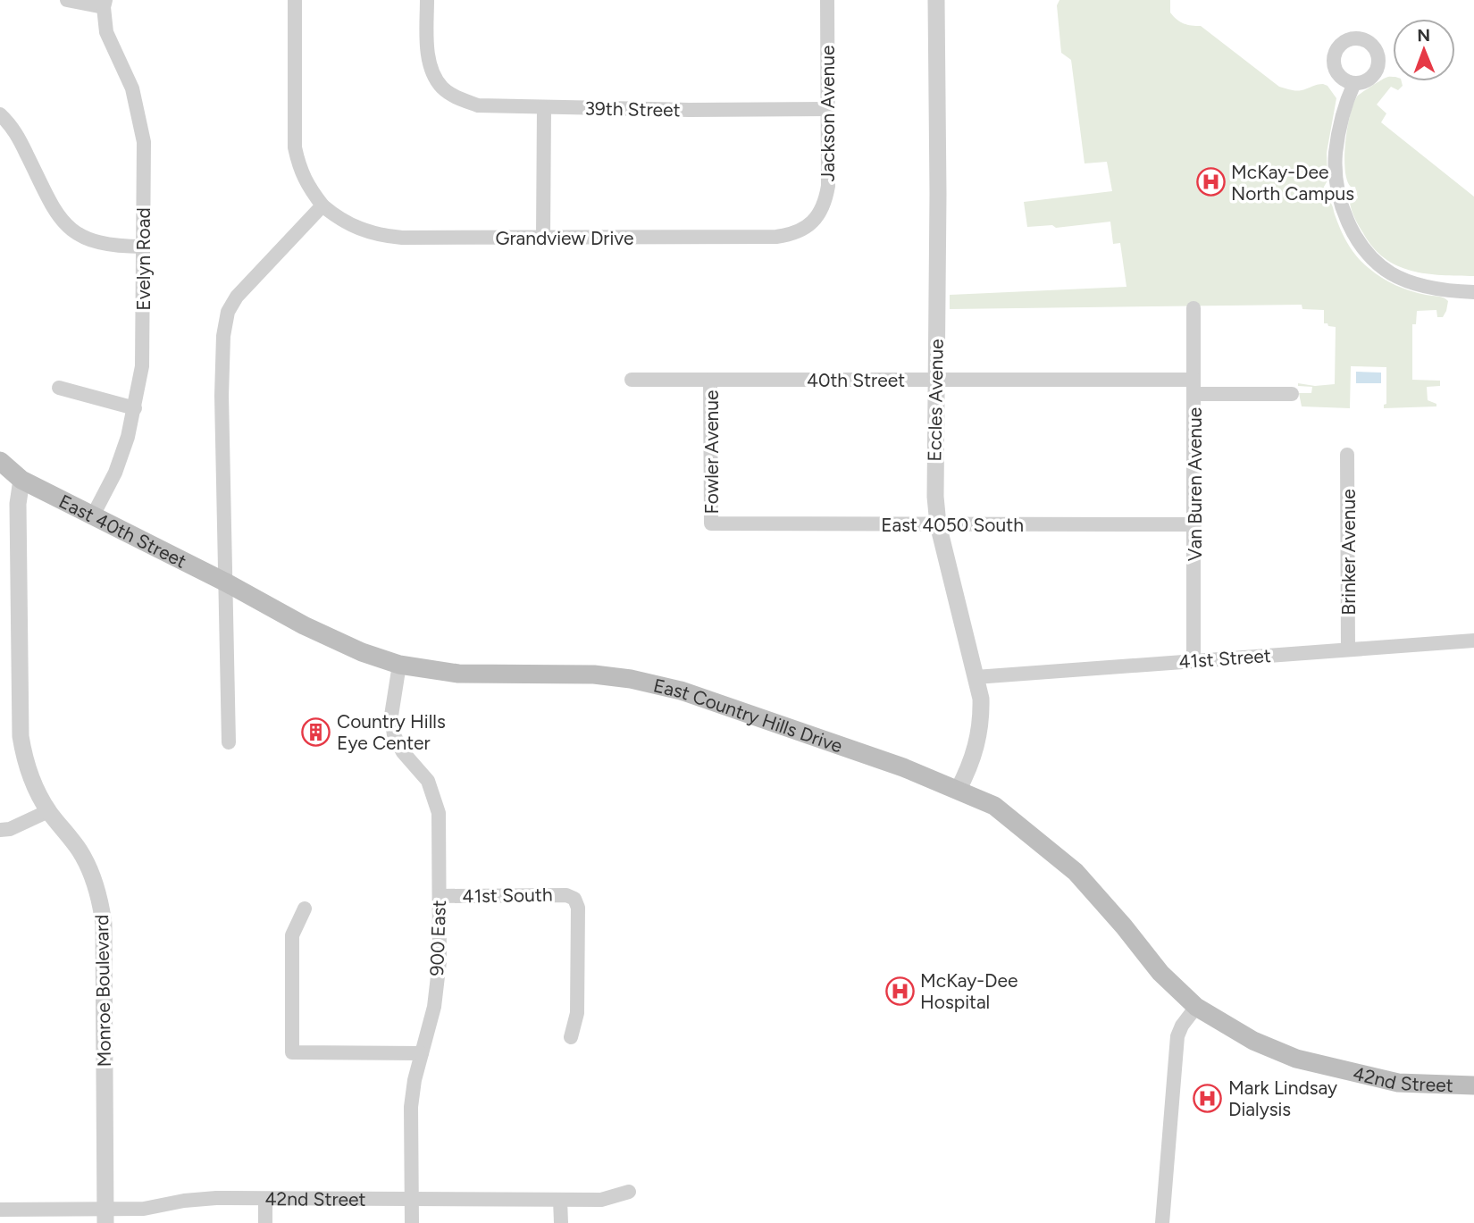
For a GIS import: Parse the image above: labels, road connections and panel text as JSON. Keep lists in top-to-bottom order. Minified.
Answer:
{"streets":{"main road":["East 40th Street","East Country Hills Drive","42nd Street"],"street":["39th Street","Jackson Avenue","Grandview Drive","Evelyn Road","40th Street","Eccles Avenue","Fowler Avenue","Van Buren Avenue","East 4050 South","Brinker Avenue","41st Street","41st South","900 East","Monroe Boulevard"]},"crossings":[["39th Street","Jackson Avenue"],["Jackson Avenue","Grandview Drive"],["Evelyn Road","East 40th Street"],["40th Street","Eccles Avenue"],["40th Street","Fowler Avenue"],["40th Street","Van Buren Avenue"],["Eccles Avenue","East 4050 South"],["Eccles Avenue","41st Street"],["Eccles Avenue","East Country Hills Drive"],["Fowler Avenue","East 4050 South"],["Van Buren Avenue","East 4050 South"],["Van Buren Avenue","41st Street"],["East 40th Street","East Country Hills Drive"],["East 40th Street","Monroe Boulevard"],["Brinker Avenue","41st Street"],["East Country Hills Drive","900 East"],["East Country Hills Drive","42nd Street"],["41st South","900 East"],["900 East","42nd Street"],["Monroe Boulevard","42nd Street"]],"places":{"hospital":["McKay-Dee North Campus","McKay-Dee Hospital","Mark Lindsay Dialysis"],"building":["Country Hills Eye Center"]},"north":"top"}
